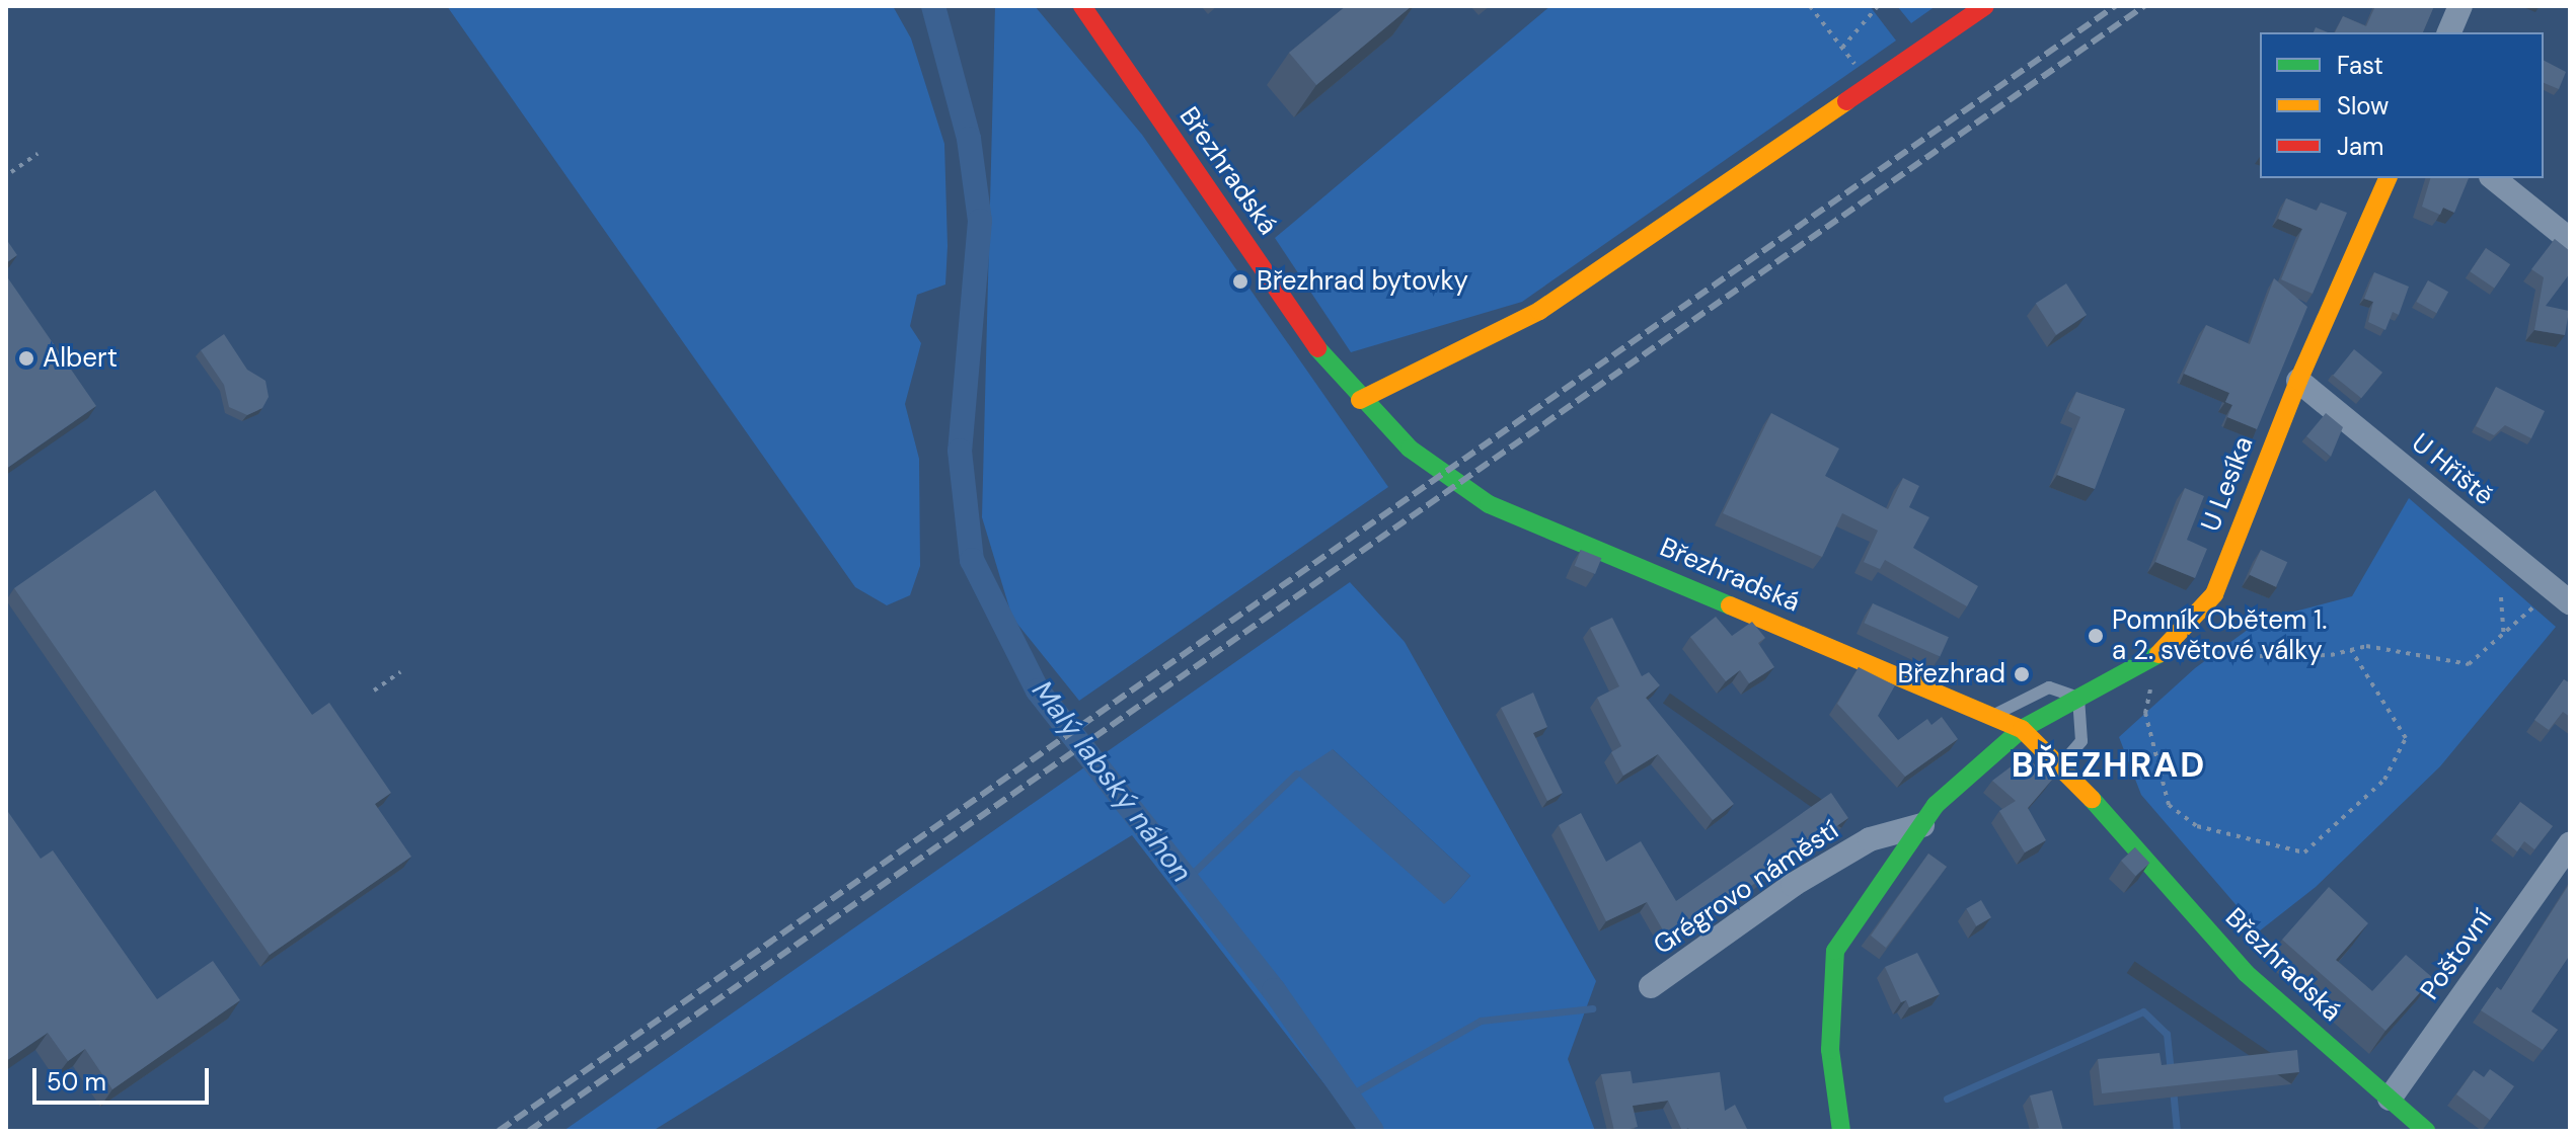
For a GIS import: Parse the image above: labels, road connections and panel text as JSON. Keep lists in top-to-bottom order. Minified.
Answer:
{"streets":{"street":["Březhradská","U Hřiště","U Lesíka","Grégrovo náměstí","Poštovní"]},"crossings":[["Březhradská","U Lesíka"],["Březhradská","Poštovní"],["U Hřiště","U Lesíka"]],"districts":["BŘEZHRAD"],"water":["Malý labský náhon"],"places":["Březhrad bytovky","Albert","Pomník Obětem 1. a 2. světové války","Březhrad"],"legend":["Fast","Slow","Jam"],"scale_bar":"50 m"}
